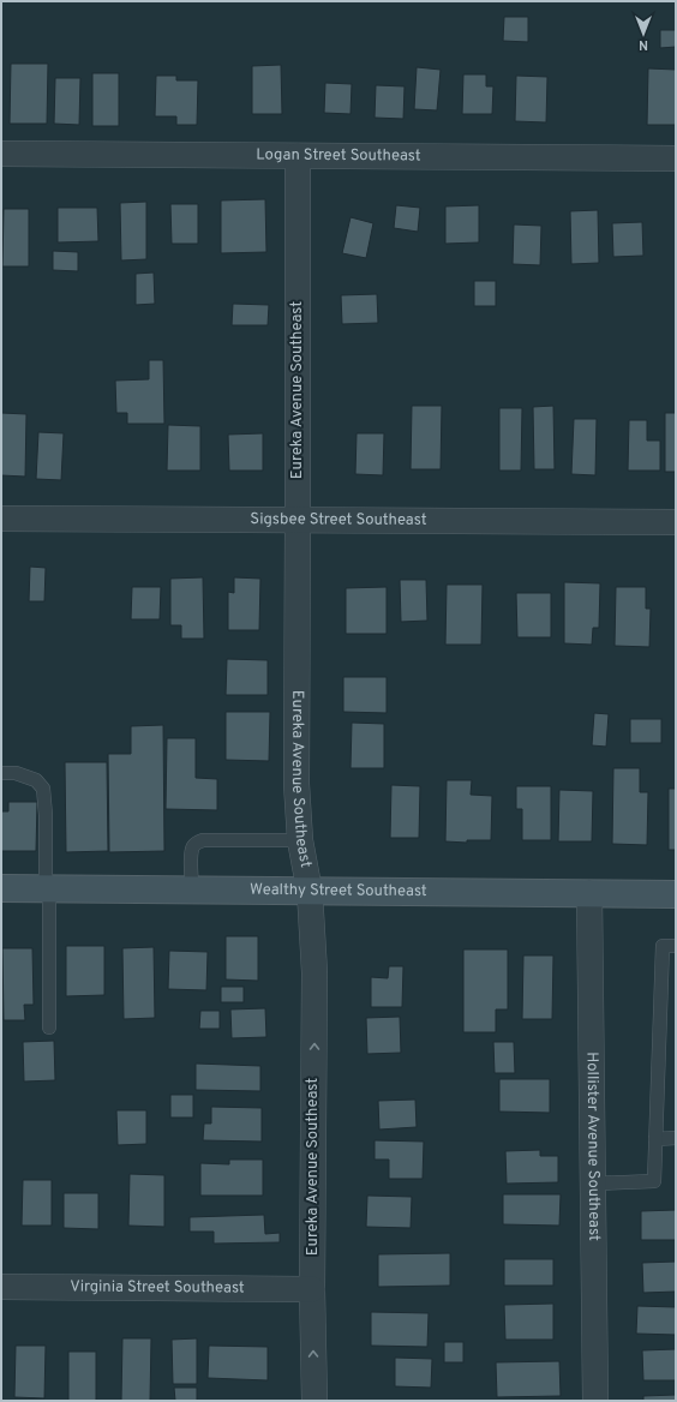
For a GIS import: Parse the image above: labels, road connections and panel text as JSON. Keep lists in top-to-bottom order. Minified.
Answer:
{"streets":{"main road":["Wealthy Street Southeast"],"street":["Logan Street Southeast","Eureka Avenue Southeast","Sigsbee Street Southeast","Hollister Avenue Southeast","Virginia Street Southeast"]},"crossings":[["Logan Street Southeast","Eureka Avenue Southeast"],["Eureka Avenue Southeast","Sigsbee Street Southeast"],["Eureka Avenue Southeast","Wealthy Street Southeast"],["Eureka Avenue Southeast","Virginia Street Southeast"],["Wealthy Street Southeast","Hollister Avenue Southeast"]],"one_way":["Eureka Avenue Southeast"],"north":"bottom"}
